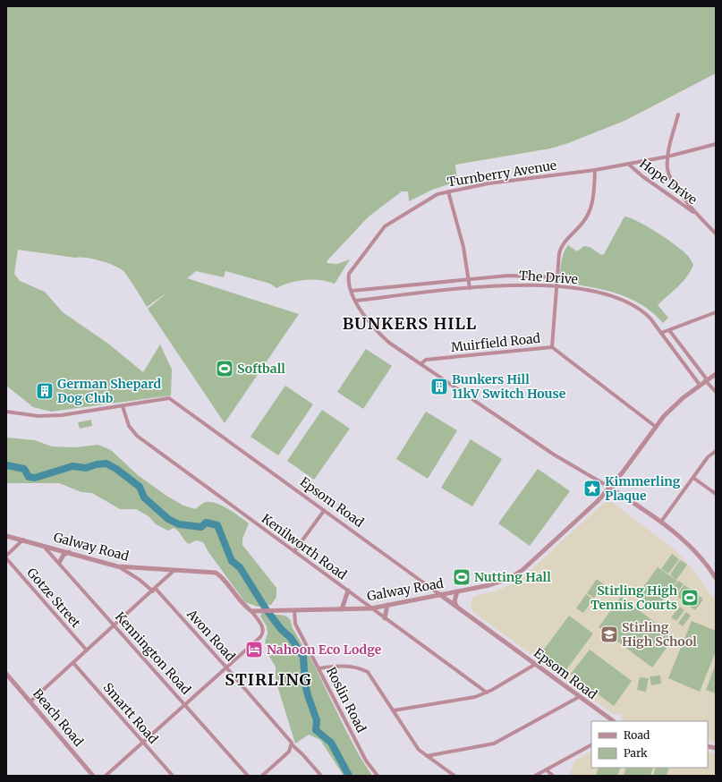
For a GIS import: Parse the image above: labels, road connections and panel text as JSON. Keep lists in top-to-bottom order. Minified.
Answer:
{"streets":{"street":["Turnberry Avenue","Hope Drive","The Drive","Muirfield Road","Epsom Road","Galway Road","Kenilworth Road","Gotze Street","Avon Road","Kennington Road","Roslin Road","Smartt Road","Beach Road"]},"crossings":[["Turnberry Avenue","Hope Drive"],["Turnberry Avenue","The Drive"],["Turnberry Avenue","Muirfield Road"],["Turnberry Avenue","Galway Road"],["The Drive","Galway Road"],["Muirfield Road","Galway Road"],["Epsom Road","Galway Road"],["Epsom Road","Kenilworth Road"],["Galway Road","Kenilworth Road"],["Galway Road","Avon Road"],["Galway Road","Kennington Road"],["Galway Road","Roslin Road"]],"districts":["BUNKERS HILL","STIRLING"],"places":{"sports":["Softball","Nutting Hall","Stirling High Tennis Courts"],"building":["Bunkers Hill 11kV Switch House","German Shepard Dog Club"],"place":["Kimmerling Plaque"],"school or university":["Stirling High School"],"hotel":["Nahoon Eco Lodge"]},"legend":["Road","Park"]}
